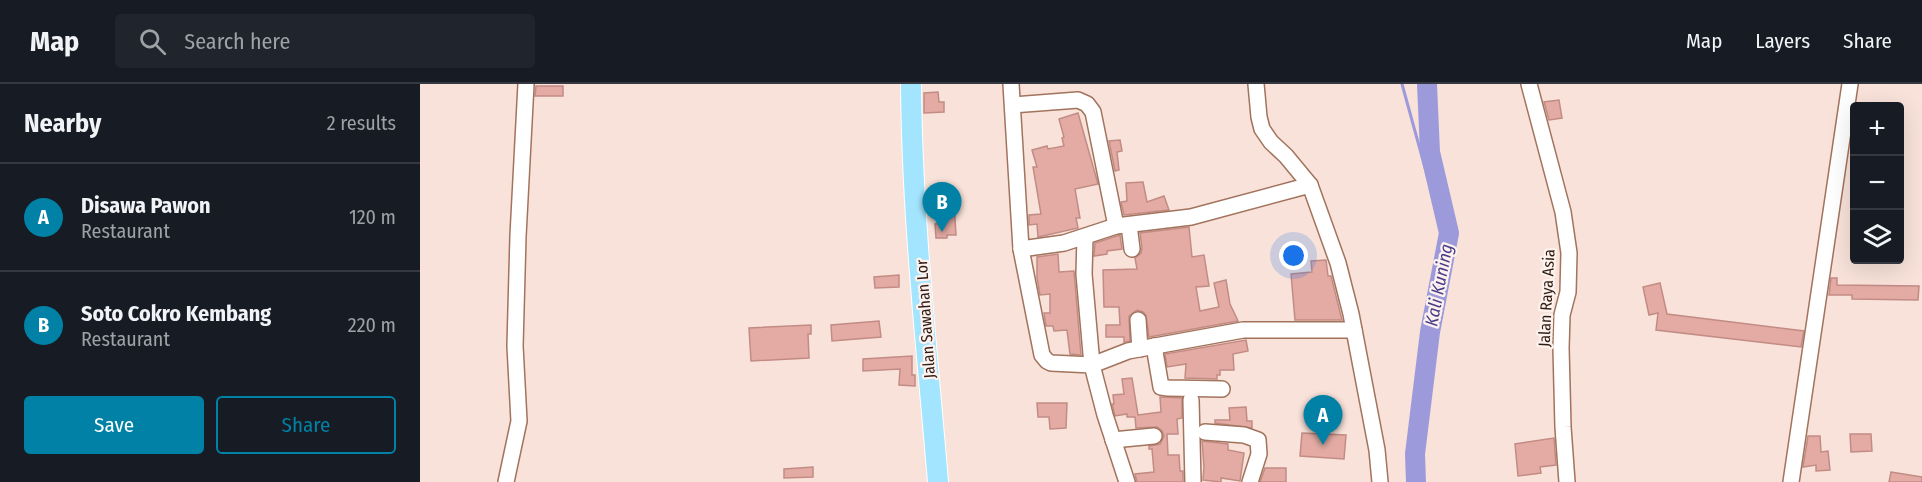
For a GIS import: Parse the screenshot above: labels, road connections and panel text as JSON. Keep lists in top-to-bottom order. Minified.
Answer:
{"streets":{"main road":["Jalan Sawahan Lor"],"street":["Jalan Raya Asia"]},"water":["Kali Kuning"],"page":{"header":"Map","search":"Search here","nav":["Map","Layers","Share"],"heading":["Nearby","2 results"],"map_buttons":["+","−"],"list":[{"mark":"A","name":"Disawa Pawon","note":"Restaurant","value":"120 m"},{"mark":"B","name":"Soto Cokro Kembang","note":"Restaurant","value":"220 m"}],"pins":["B","A"],"buttons":["Save","Share"]}}
